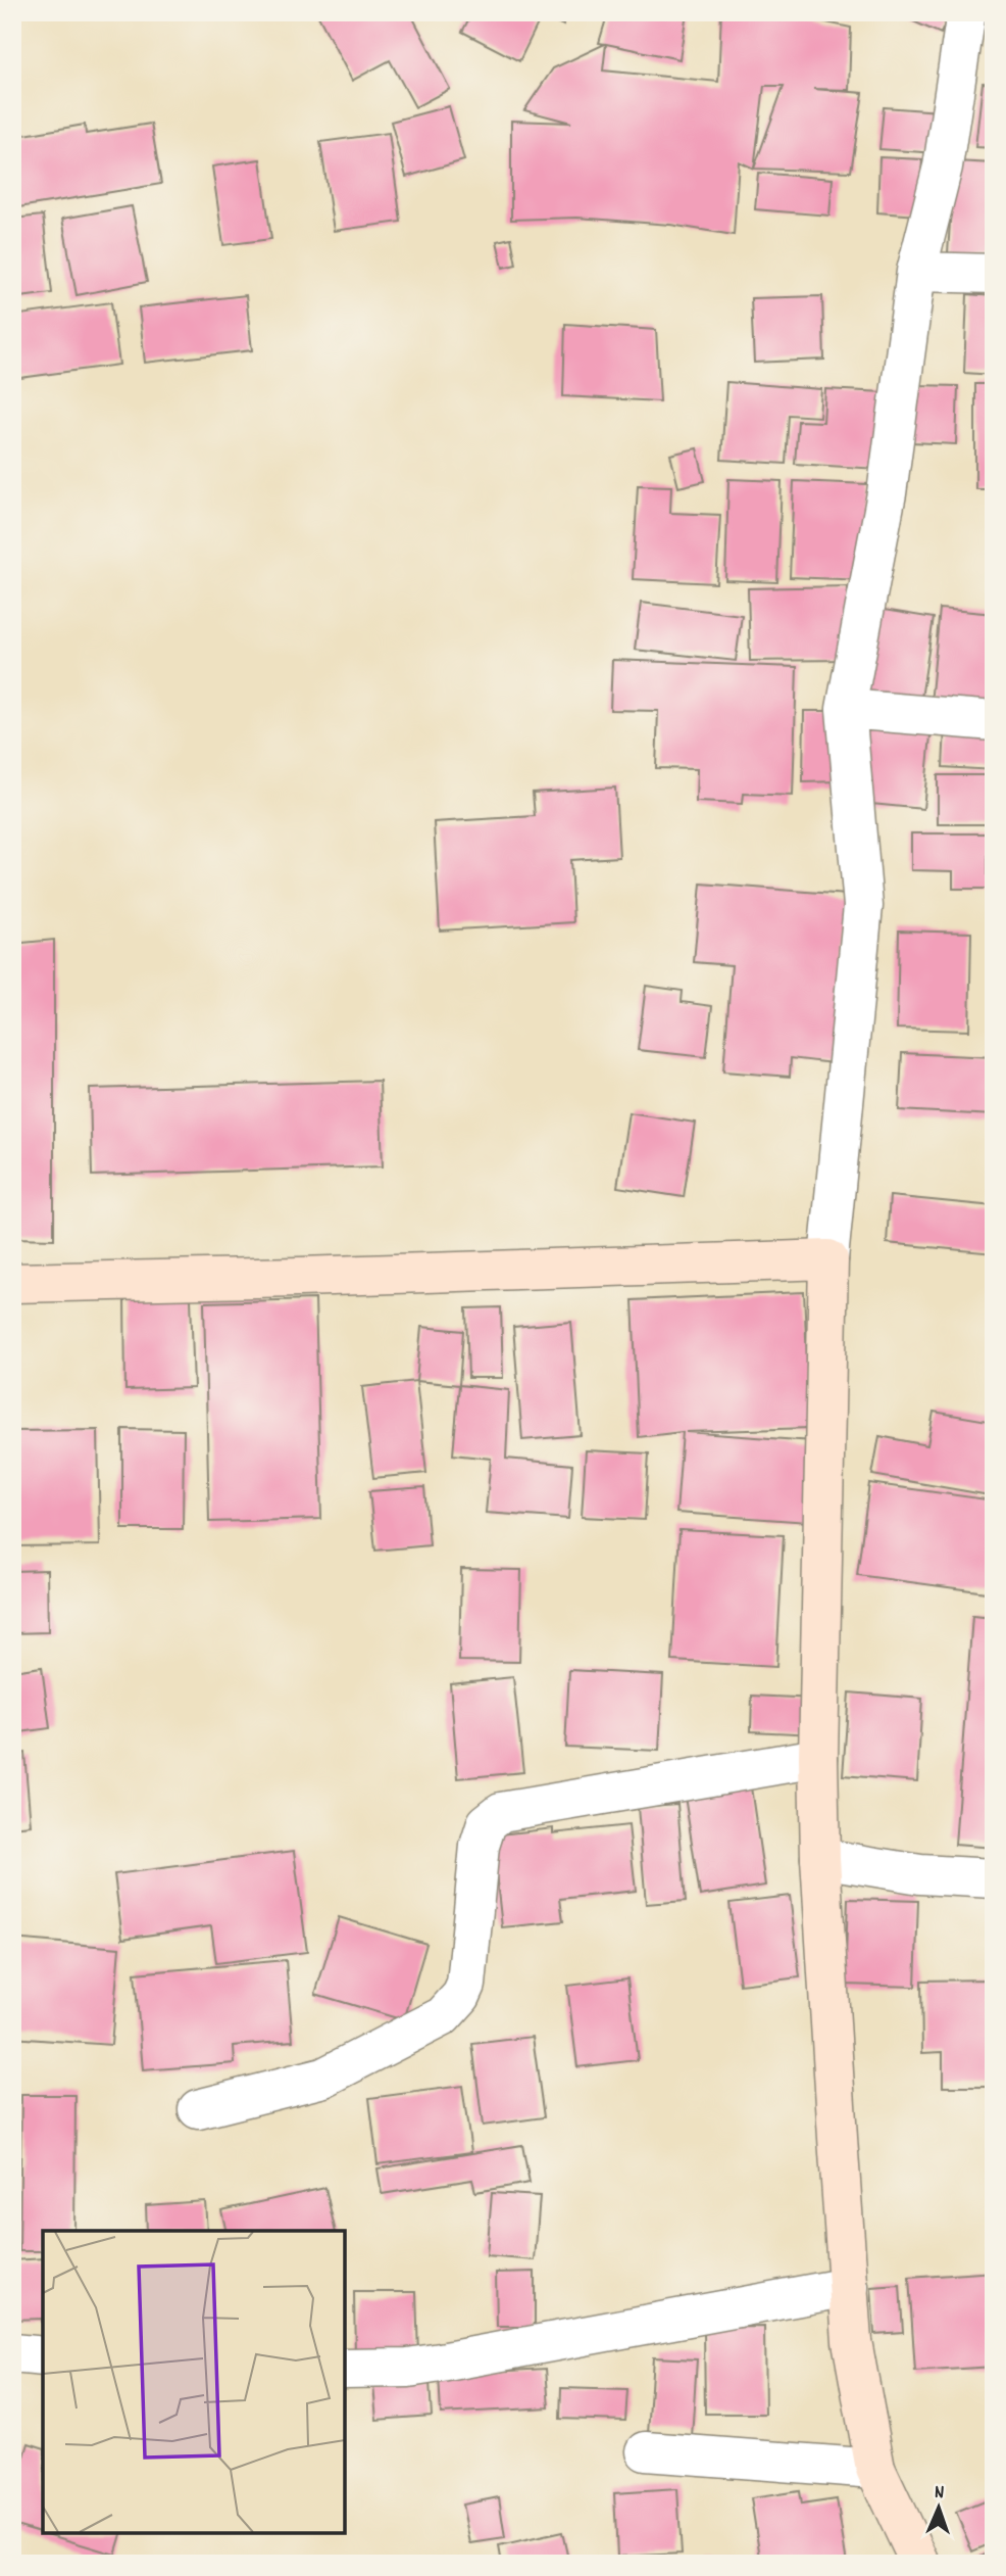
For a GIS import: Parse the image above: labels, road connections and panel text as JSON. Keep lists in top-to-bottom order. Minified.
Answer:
{"north":"top"}
